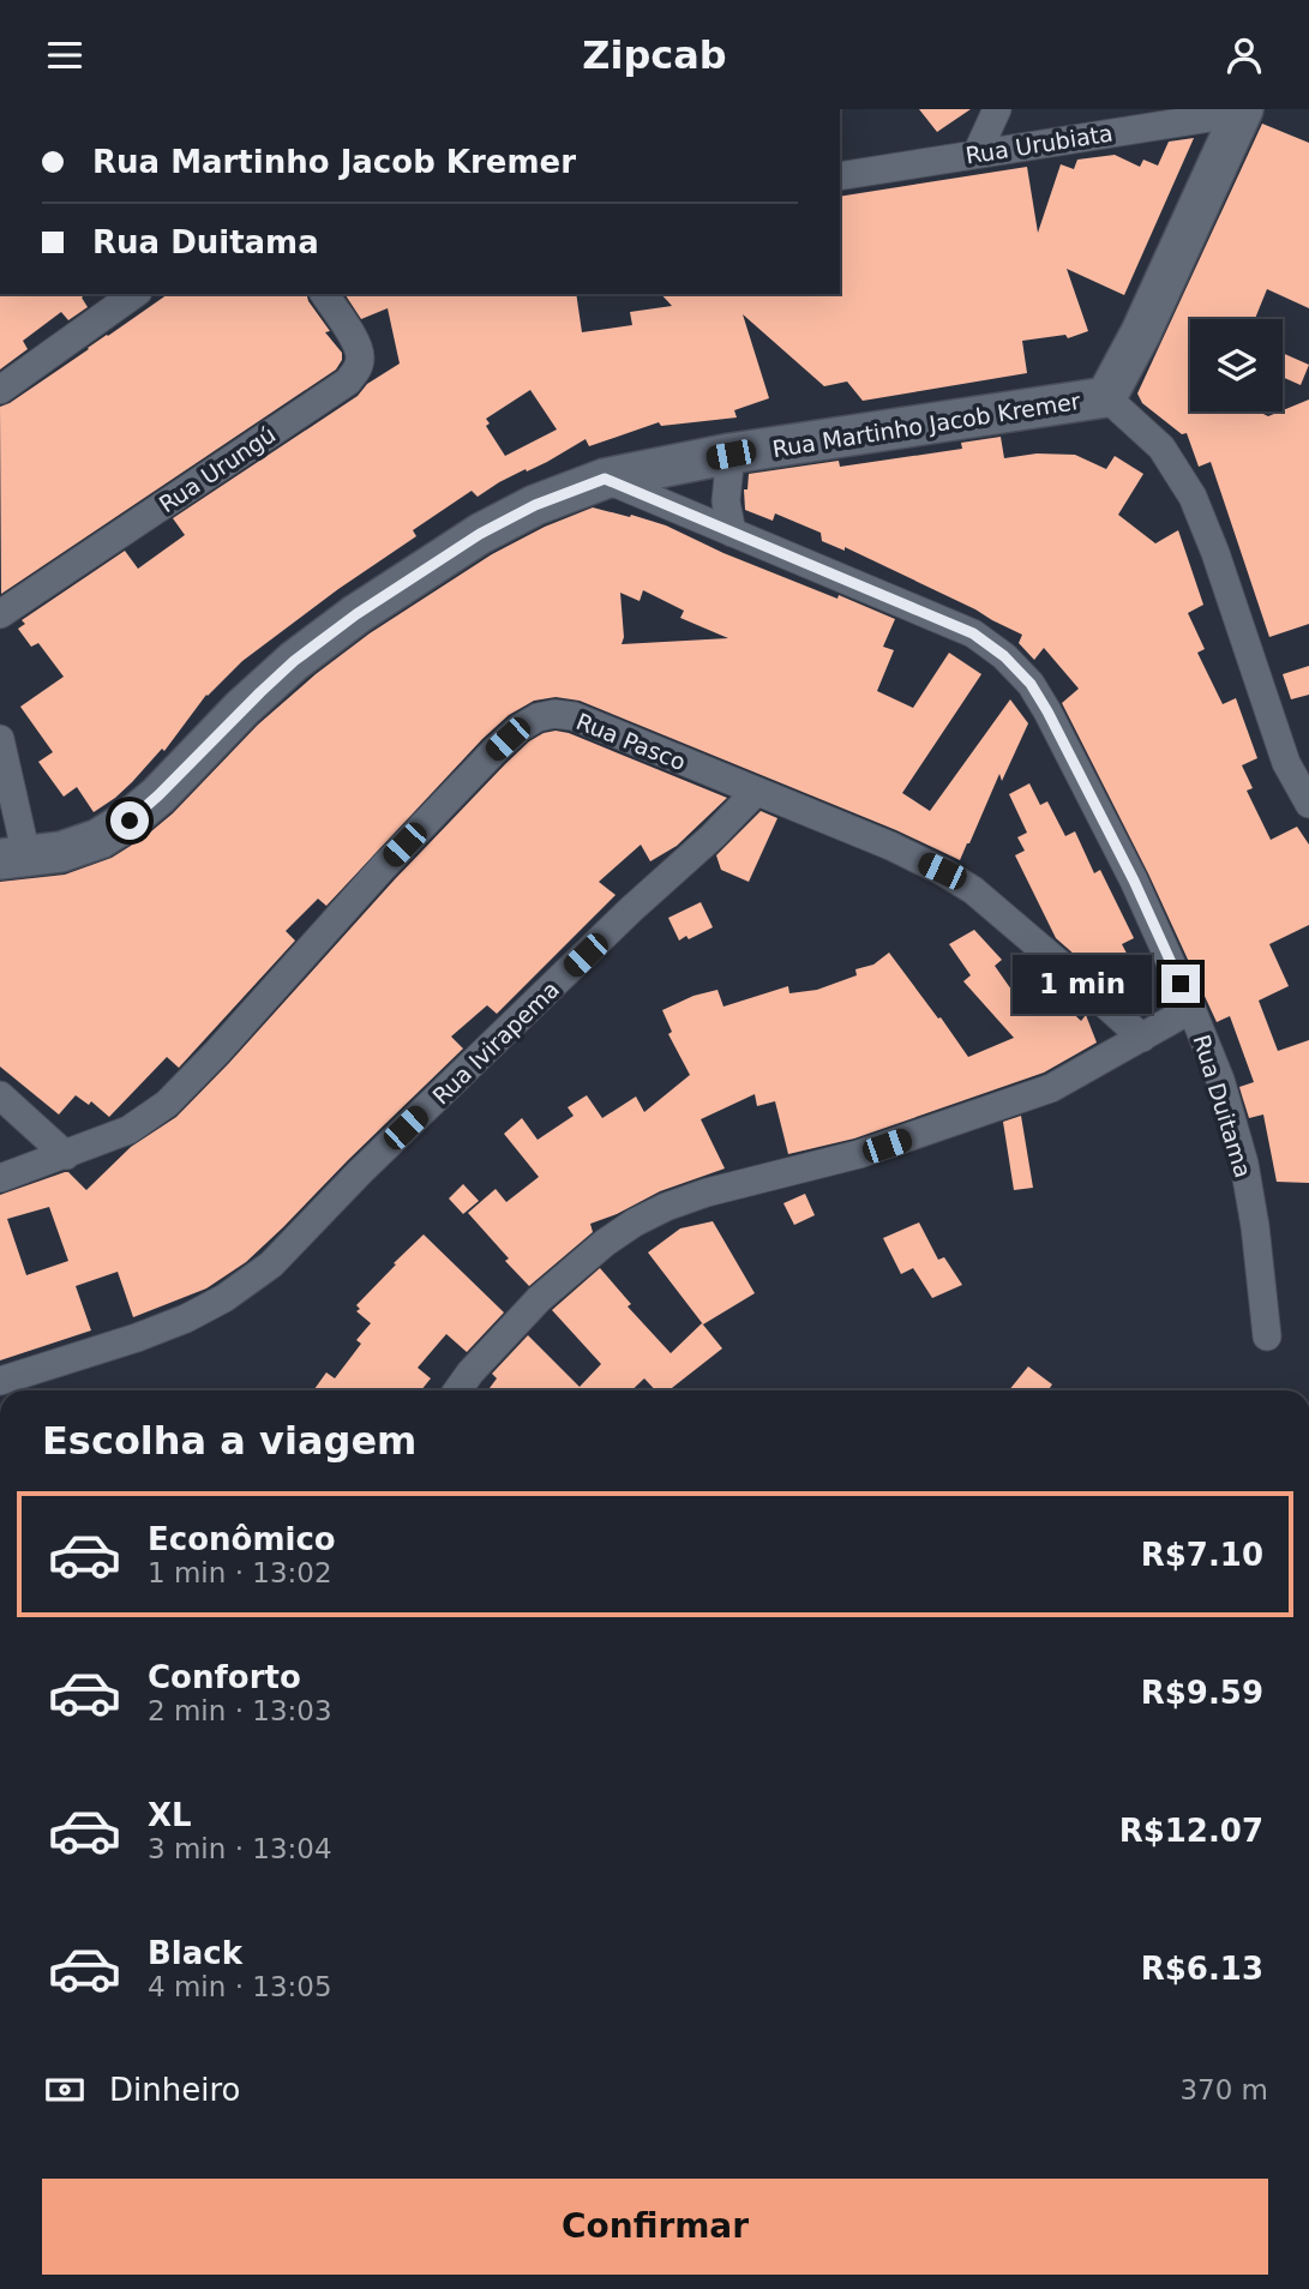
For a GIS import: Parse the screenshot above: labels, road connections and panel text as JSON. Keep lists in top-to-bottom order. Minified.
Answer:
{"streets":{"street":["Rua Urubiata","Rua Martinho Jacob Kremer","Rua Urungú","Rua Pasco","Rua Ivirapema","Rua Duitama"]},"crossings":[["Rua Urubiata","Rua Martinho Jacob Kremer"],["Rua Martinho Jacob Kremer","Rua Duitama"],["Rua Pasco","Rua Ivirapema"]],"page":{"header":"Zipcab","banner":["Rua Martinho Jacob Kremer","Rua Duitama"],"bubble":"1 min","heading":"Escolha a viagem","list":[{"name":"Econômico","note":"1 min · 13:02","value":"R$7.10"},{"name":"Conforto","note":"2 min · 13:03","value":"R$9.59"},{"name":"XL","note":"3 min · 13:04","value":"R$12.07"},{"name":"Black","note":"4 min · 13:05","value":"R$6.13"}],"pay":["Dinheiro","370 m"],"buttons":"Confirmar"}}
